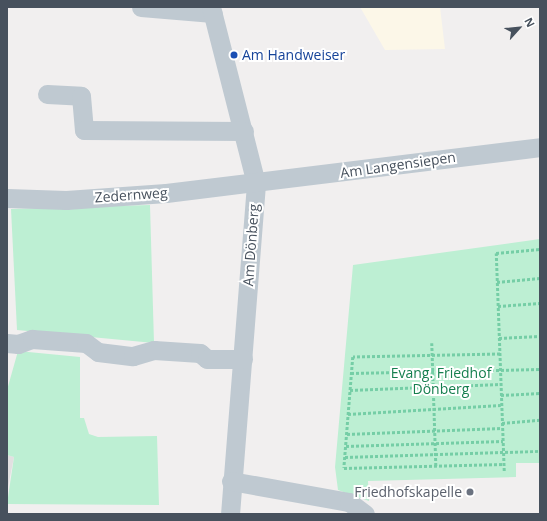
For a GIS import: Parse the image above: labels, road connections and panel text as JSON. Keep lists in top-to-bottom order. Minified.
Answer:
{"streets":{"street":["Am Langensiepen","Zedernweg","Am Dönberg"]},"crossings":[["Am Langensiepen","Zedernweg"],["Am Langensiepen","Am Dönberg"],["Zedernweg","Am Dönberg"]],"parks":["Evang. Friedhof Dönberg"],"places":["Am Handweiser","Friedhofskapelle"],"north":"top right"}
